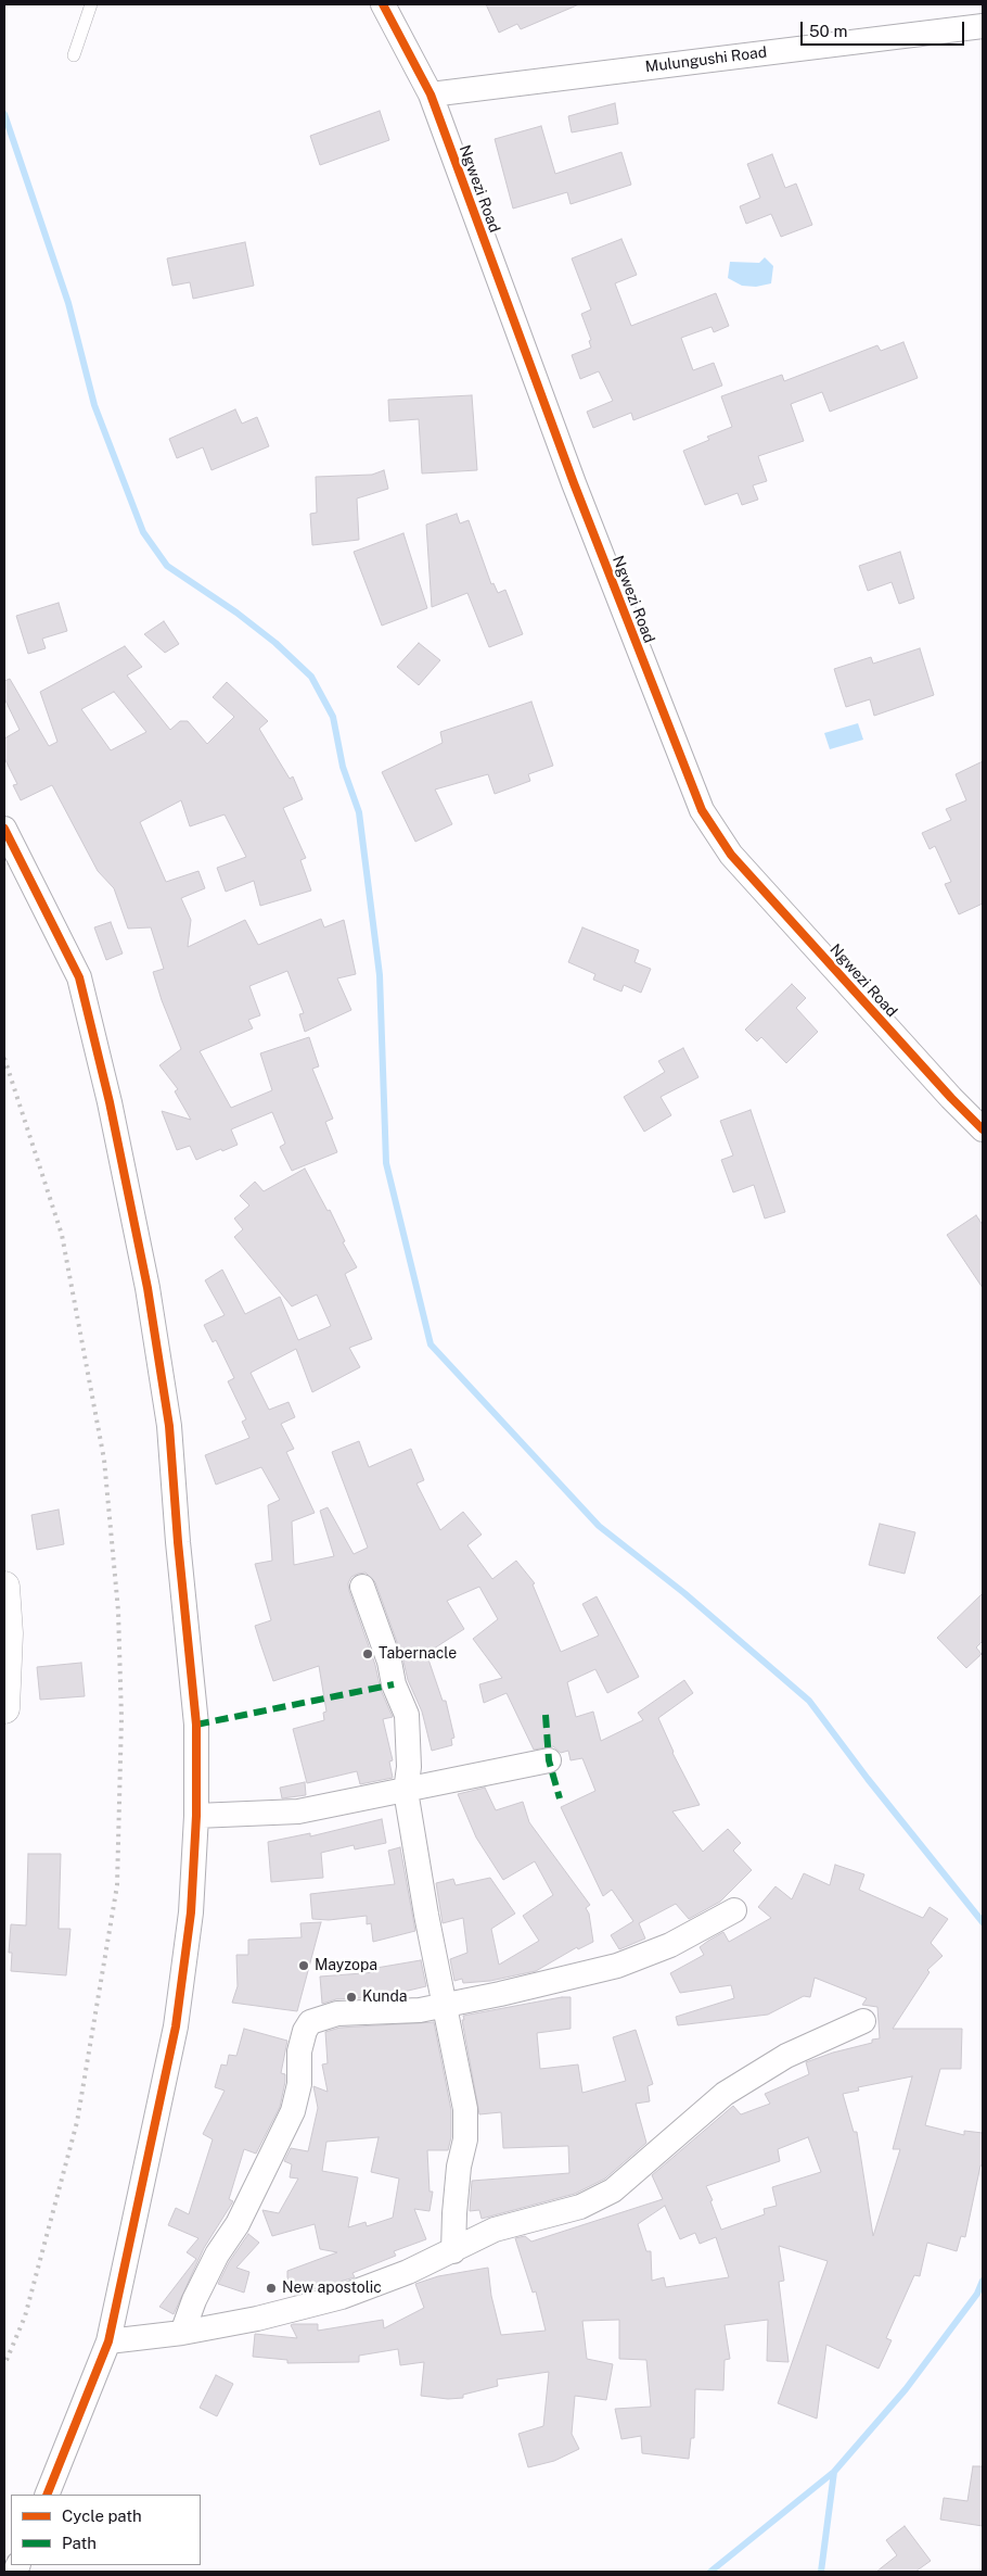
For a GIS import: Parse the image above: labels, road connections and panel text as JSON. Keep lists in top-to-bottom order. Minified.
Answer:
{"streets":{"street":["Mulungushi Road","Ngwezi Road"]},"crossings":[["Mulungushi Road","Ngwezi Road"]],"places":["Tabernacle","Mayzopa","Kunda","New apostolic"],"legend":["Cycle path","Path"],"scale_bar":"50 m"}
